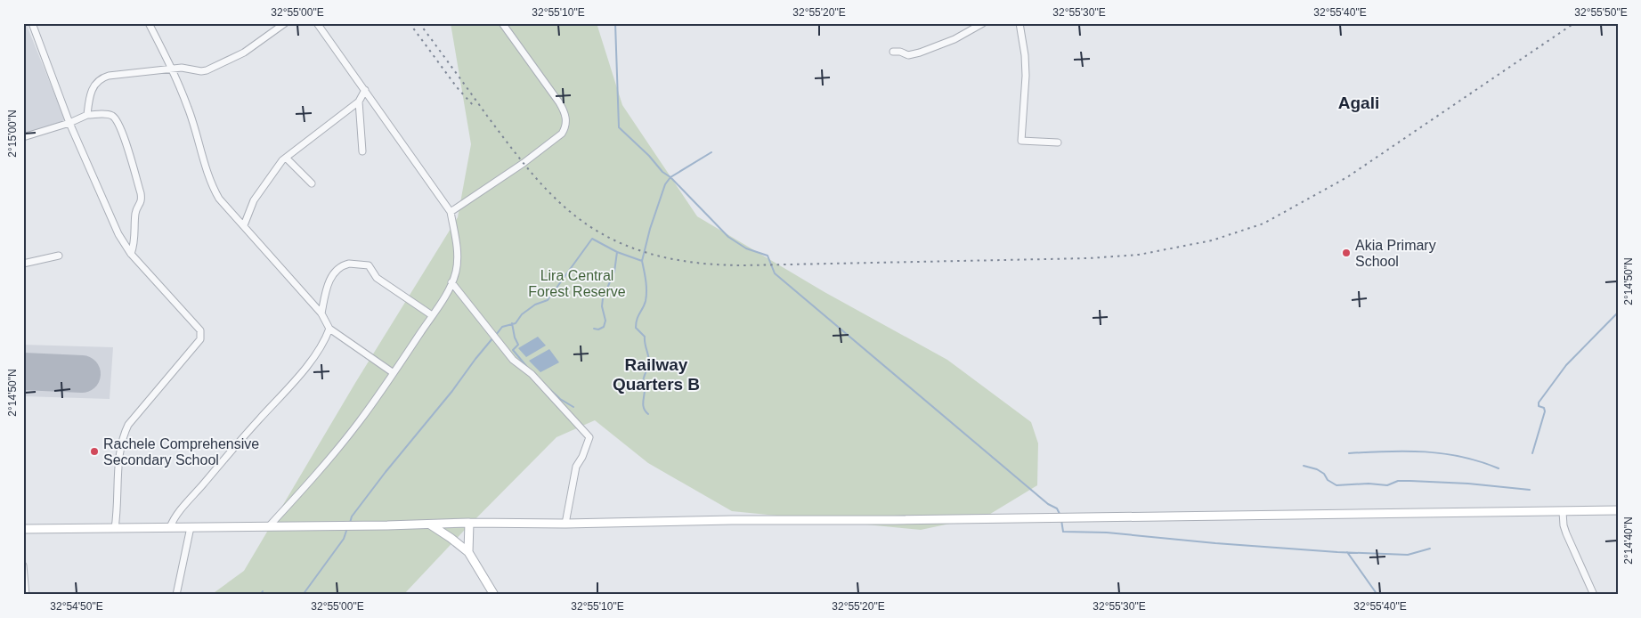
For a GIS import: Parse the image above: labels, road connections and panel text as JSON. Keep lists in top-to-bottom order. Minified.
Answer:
{"districts":["Agali","Railway Quarters B"],"parks":["Lira Central Forest Reserve"],"places":["Akia Primary School","Rachele Comprehensive Secondary School"],"coordinates":["32°55'00\"E","32°55'10\"E","32°55'20\"E","32°55'30\"E","32°55'40\"E","32°55'50\"E","2°15'00\"N","2°14'50\"N","2°14'40\"N","32°54'50\"E"]}
